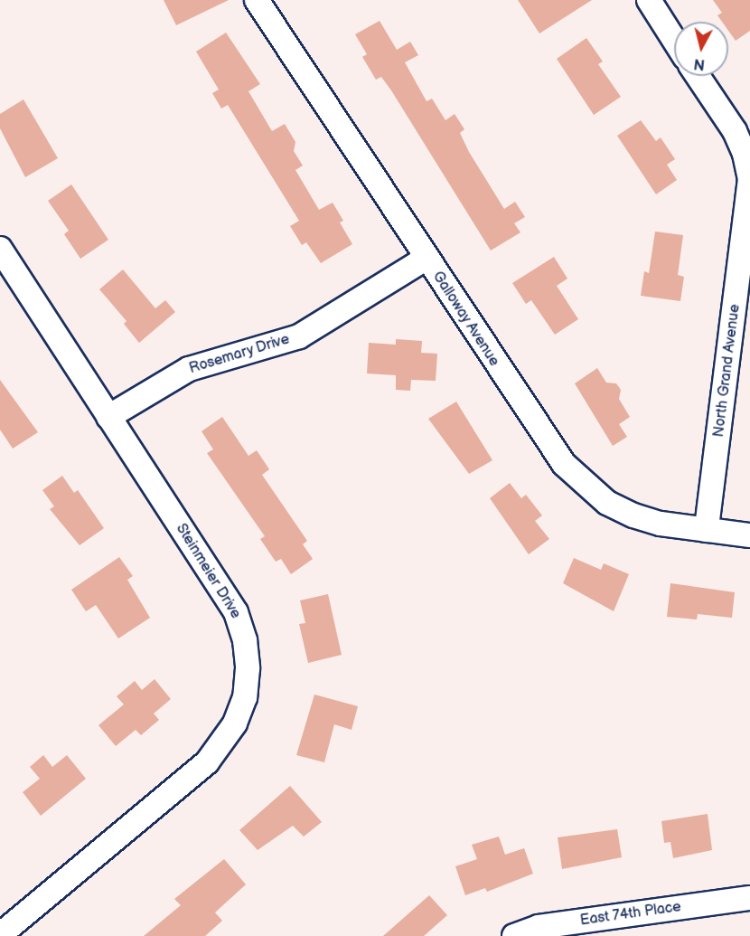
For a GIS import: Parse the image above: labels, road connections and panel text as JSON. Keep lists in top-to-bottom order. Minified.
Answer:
{"streets":{"street":["Galloway Avenue","Rosemary Drive","North Grand Avenue","Steinmeier Drive","East 74th Place"]},"crossings":[["Galloway Avenue","Rosemary Drive"],["Galloway Avenue","North Grand Avenue"],["Rosemary Drive","Steinmeier Drive"]],"north":"bottom"}
